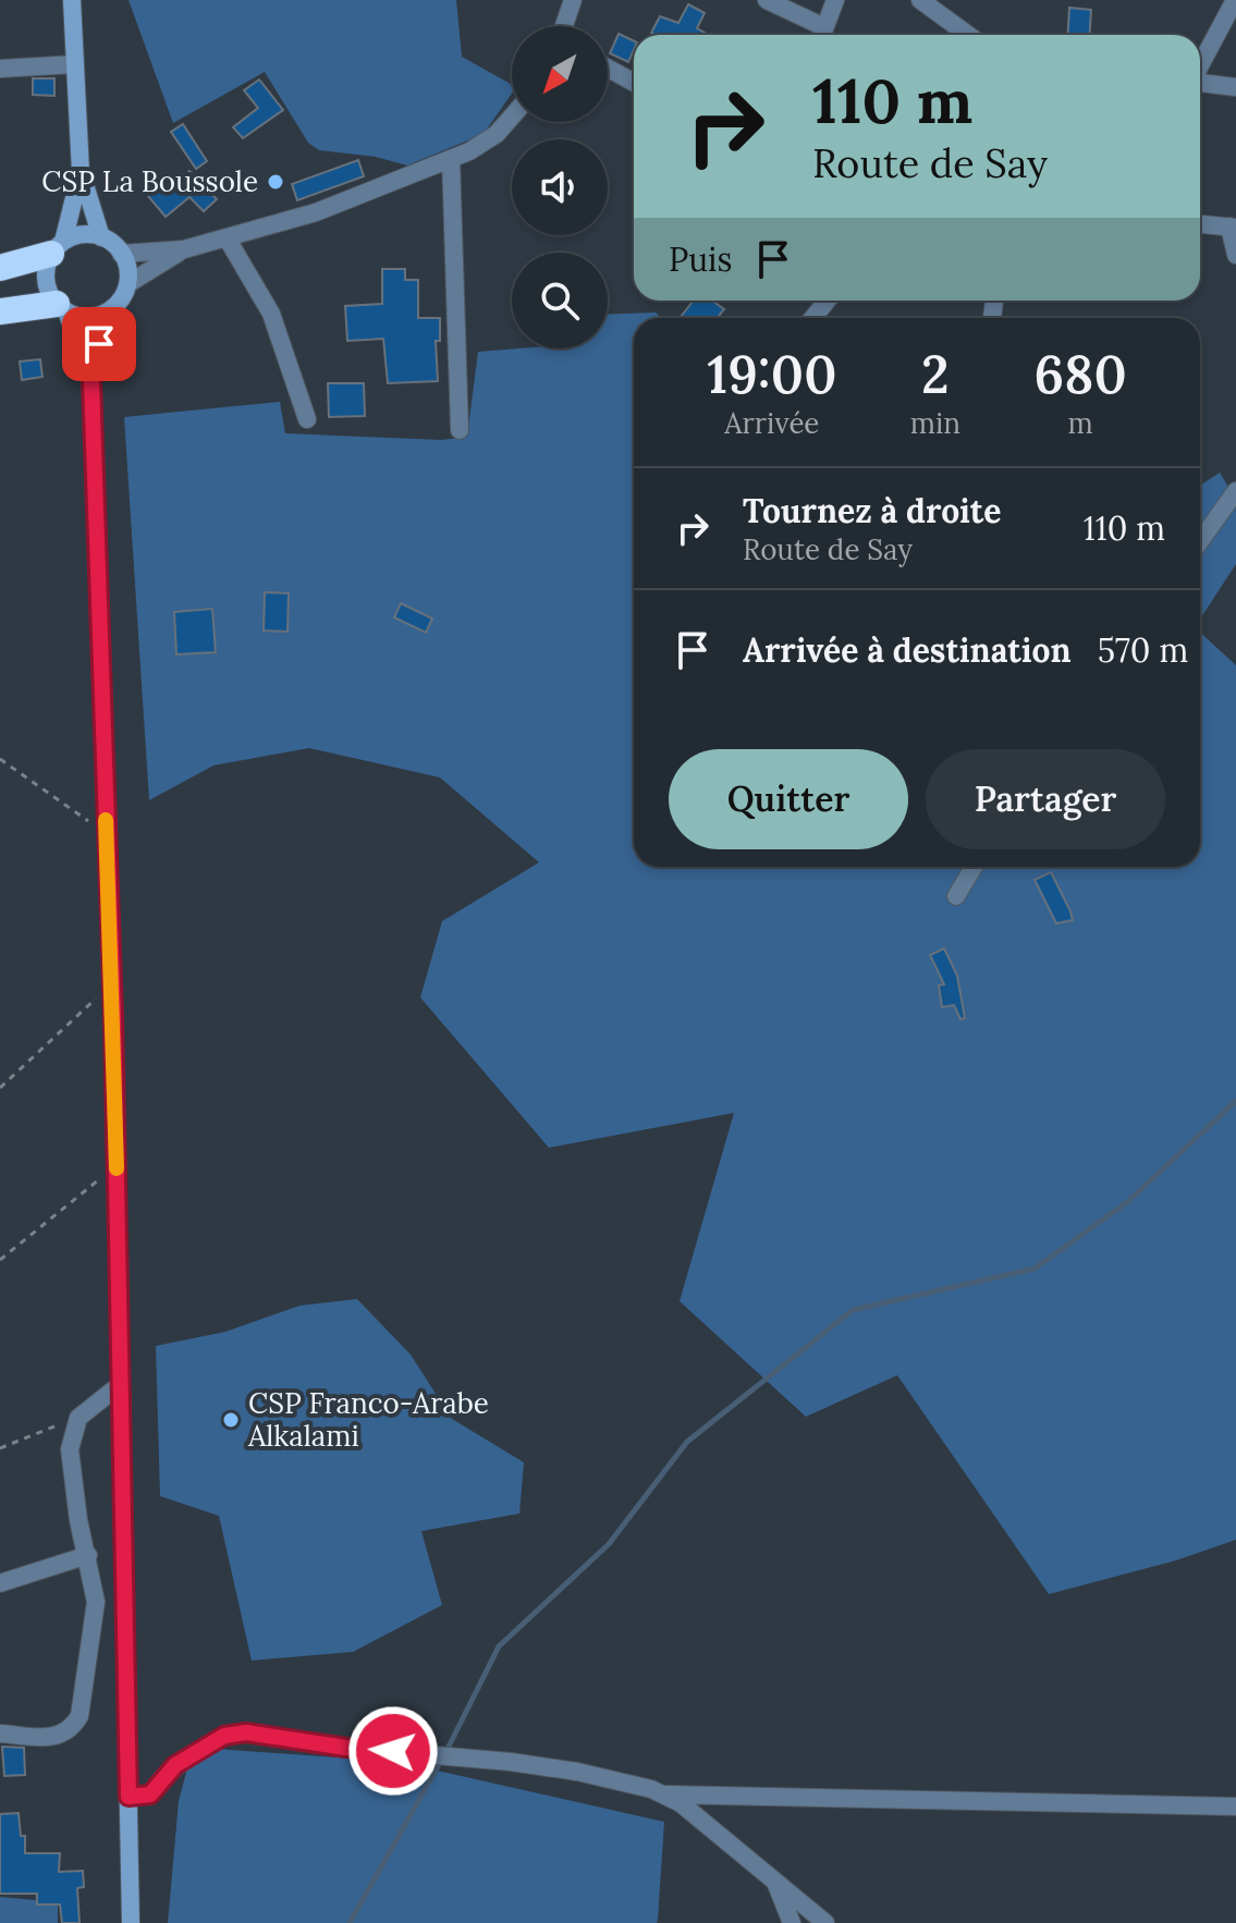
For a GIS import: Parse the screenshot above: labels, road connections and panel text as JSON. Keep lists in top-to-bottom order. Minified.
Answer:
{"places":["CSP La Boussole","CSP Franco-Arabe Alkalami"],"north":"bottom left","page":{"turn":["110 m","Route de Say"],"then":"Puis","eta":["19:00","Arrivée","2","min","680","m"],"list":[{"name":"Tournez à droite","note":"Route de Say","value":"110 m"},{"name":"Arrivée à destination","value":"570 m"}],"buttons":["Quitter","Partager"]}}
